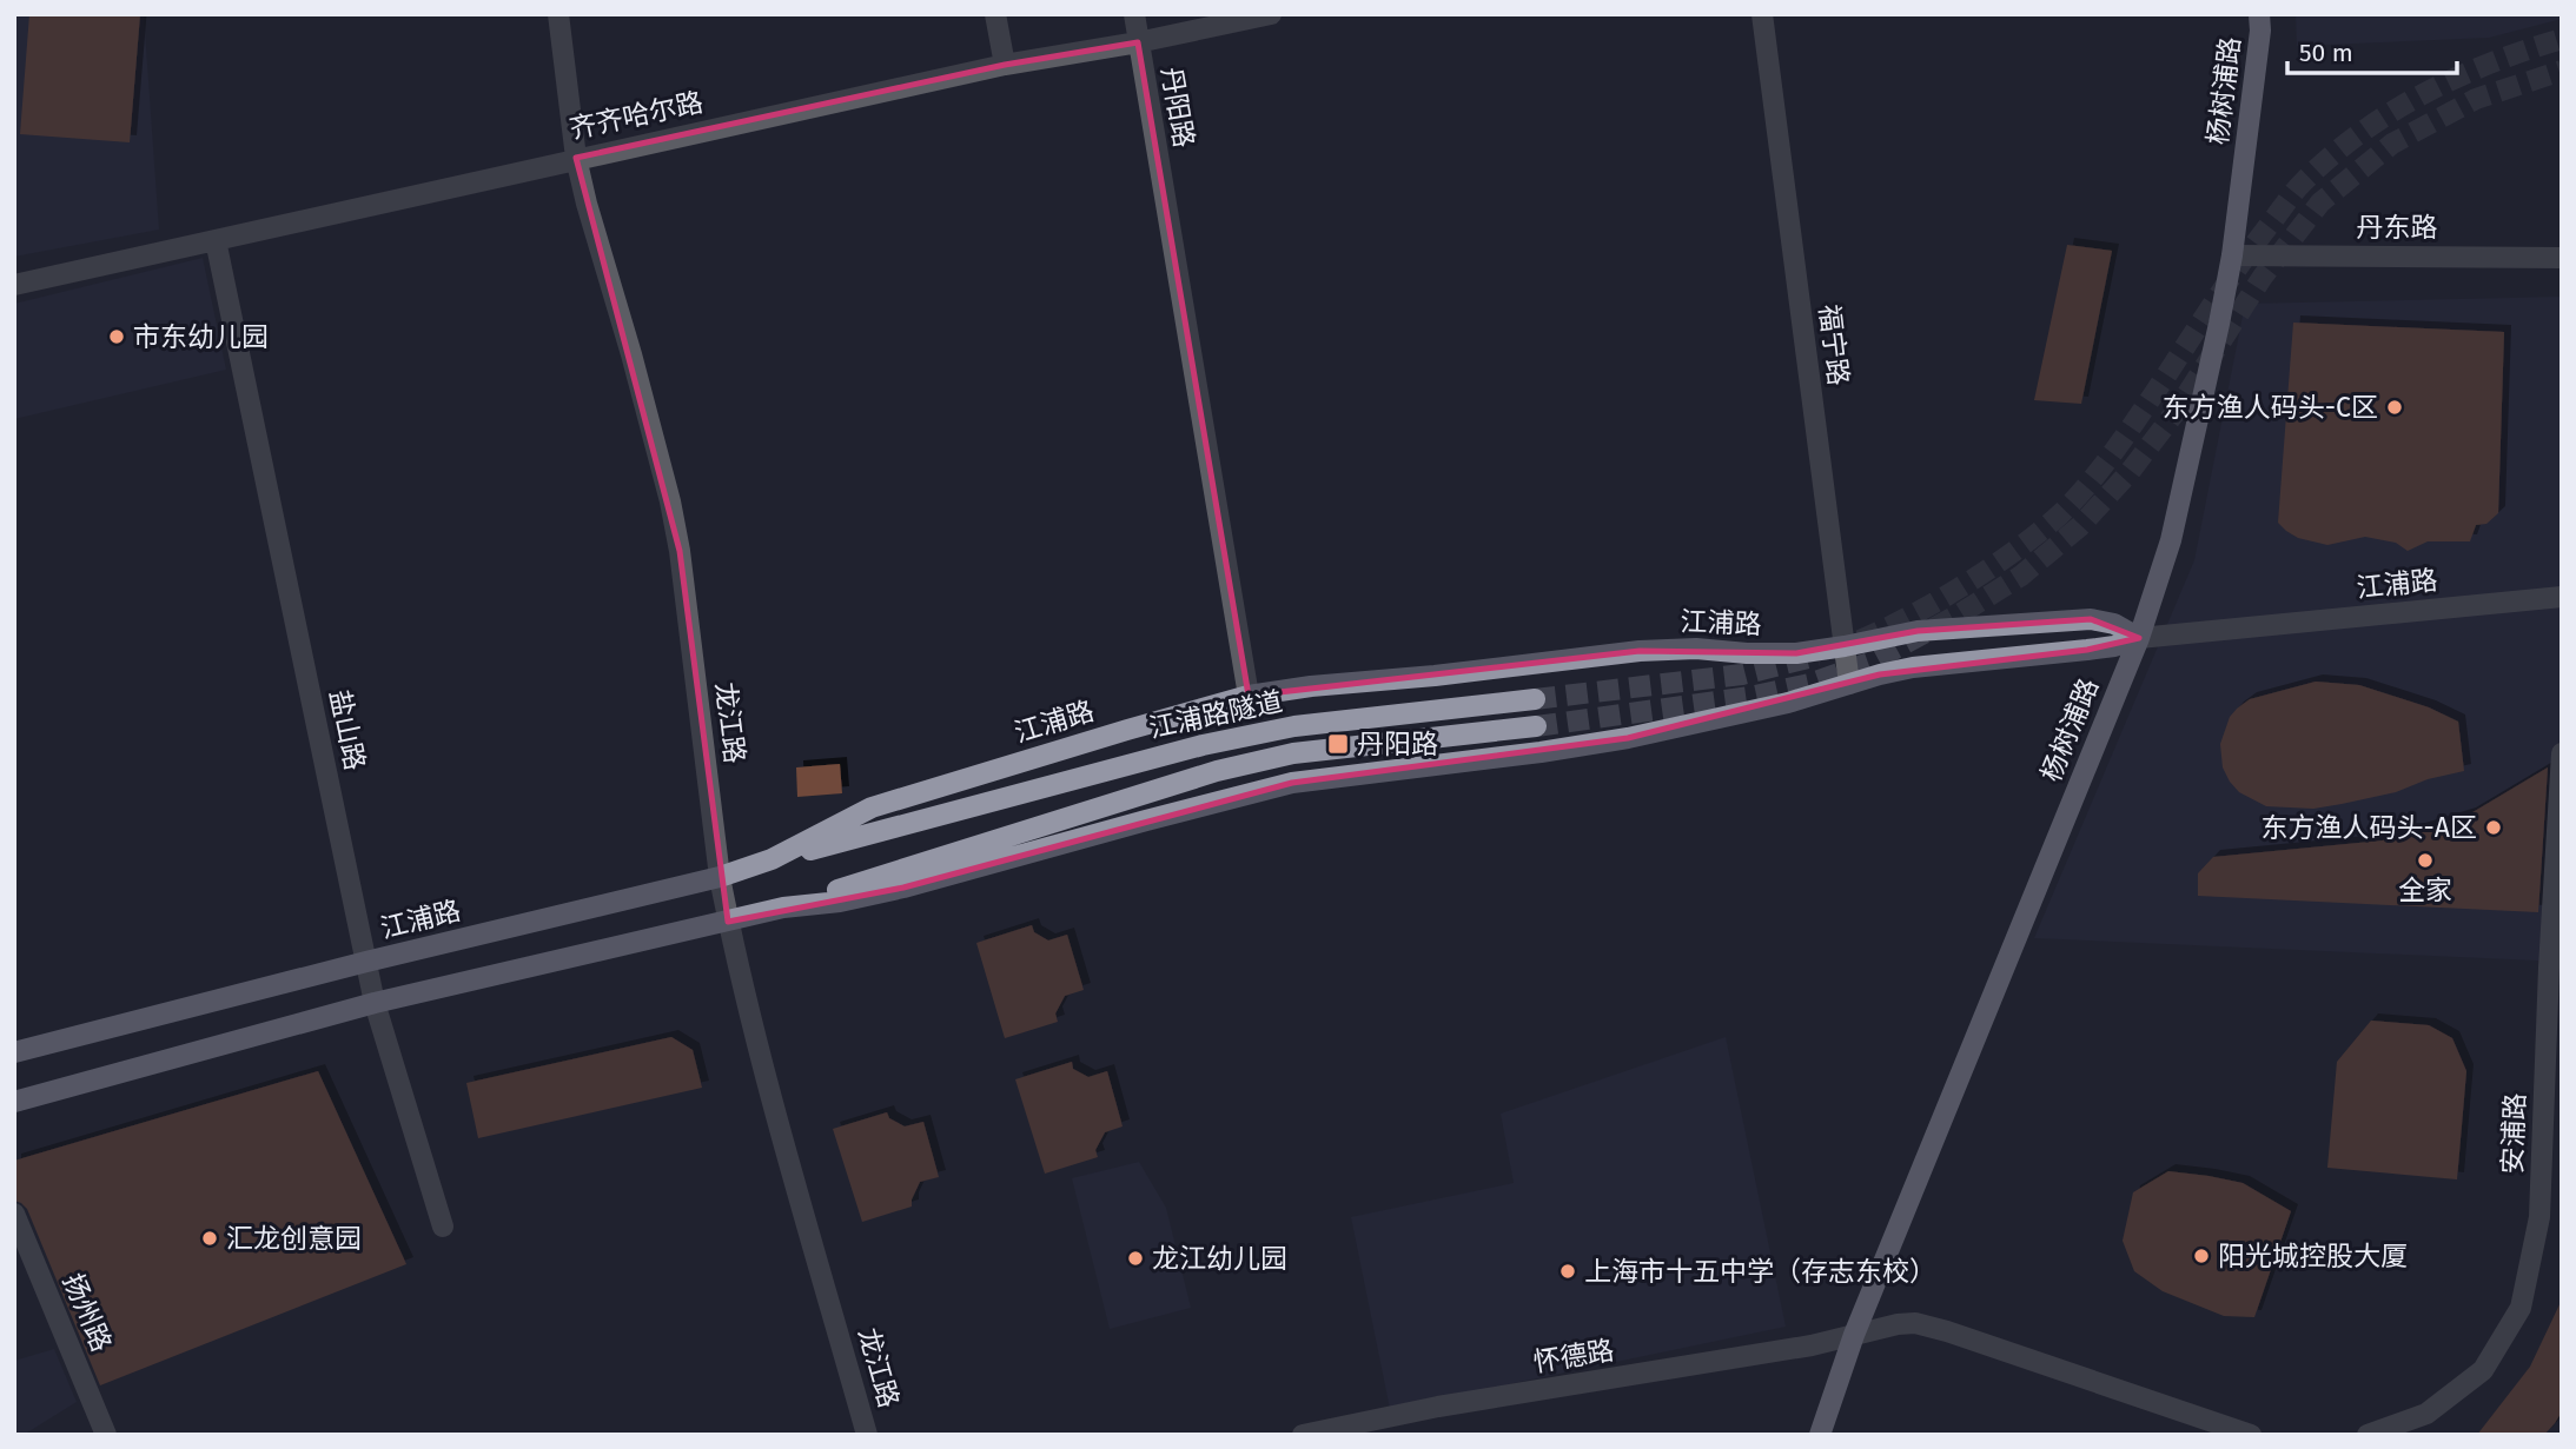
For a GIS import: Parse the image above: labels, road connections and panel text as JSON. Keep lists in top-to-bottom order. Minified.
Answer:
{"streets":{"main road":["杨树浦路","江浦路","江浦路隧道"],"street":["丹阳路","齐齐哈尔路","丹东路","福宁路","龙江路","盐山路","安浦路","扬州路","怀德路"]},"crossings":[["杨树浦路","丹东路"],["杨树浦路","江浦路"],["杨树浦路","怀德路"],["丹阳路","齐齐哈尔路"],["丹阳路","江浦路"],["齐齐哈尔路","龙江路"],["齐齐哈尔路","盐山路"],["福宁路","江浦路"],["江浦路","江浦路隧道"],["江浦路","龙江路"],["江浦路","盐山路"]],"places":{"other":["市东幼儿园","东方渔人码头-C区","东方渔人码头-A区","全家","汇龙创意园","阳光城控股大厦","龙江幼儿园","上海市十五中学（存志东校）"],"transit":["丹阳路"]},"scale_bar":"50 m"}
